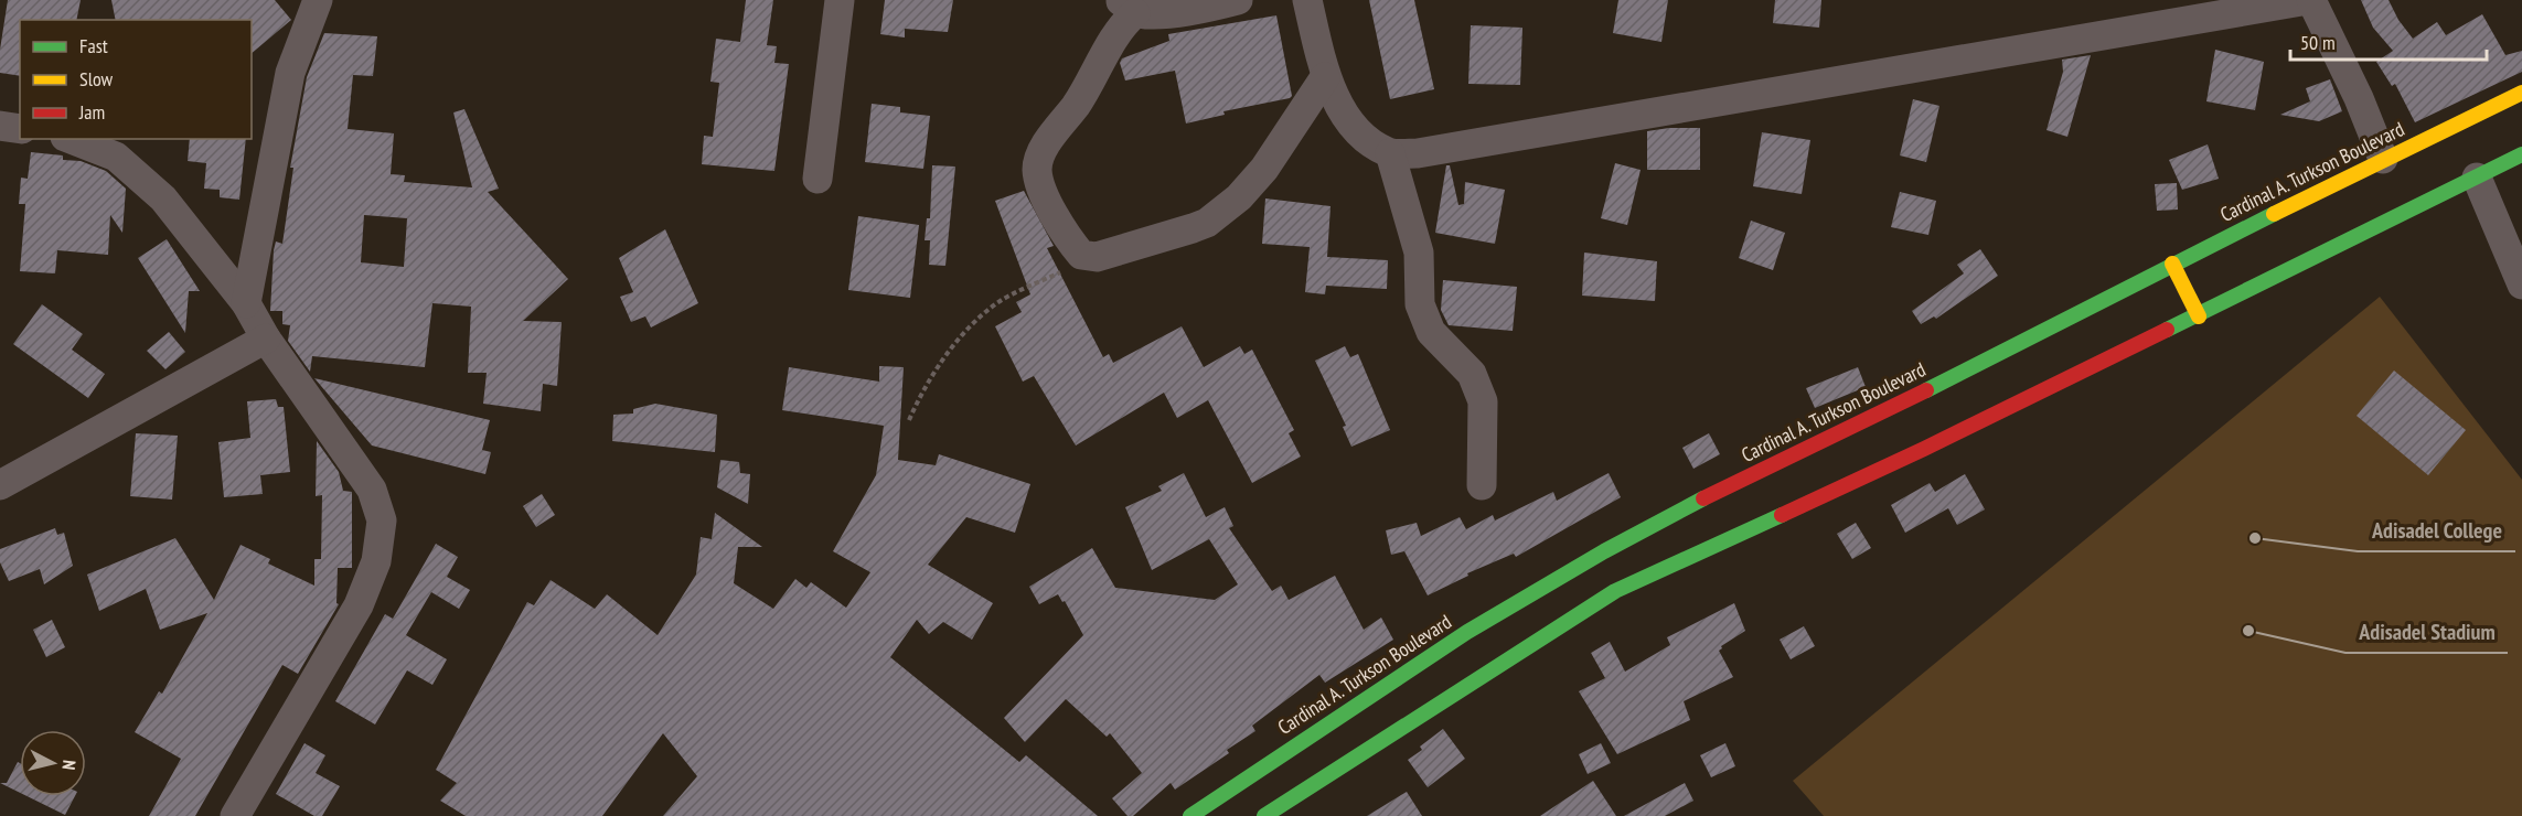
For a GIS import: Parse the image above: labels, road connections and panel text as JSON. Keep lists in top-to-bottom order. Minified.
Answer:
{"streets":{"street":["Cardinal A. Turkson Boulevard"]},"places":["Adisadel College","Adisadel Stadium"],"legend":["Fast","Slow","Jam"],"scale_bar":"50 m","north":"right"}
